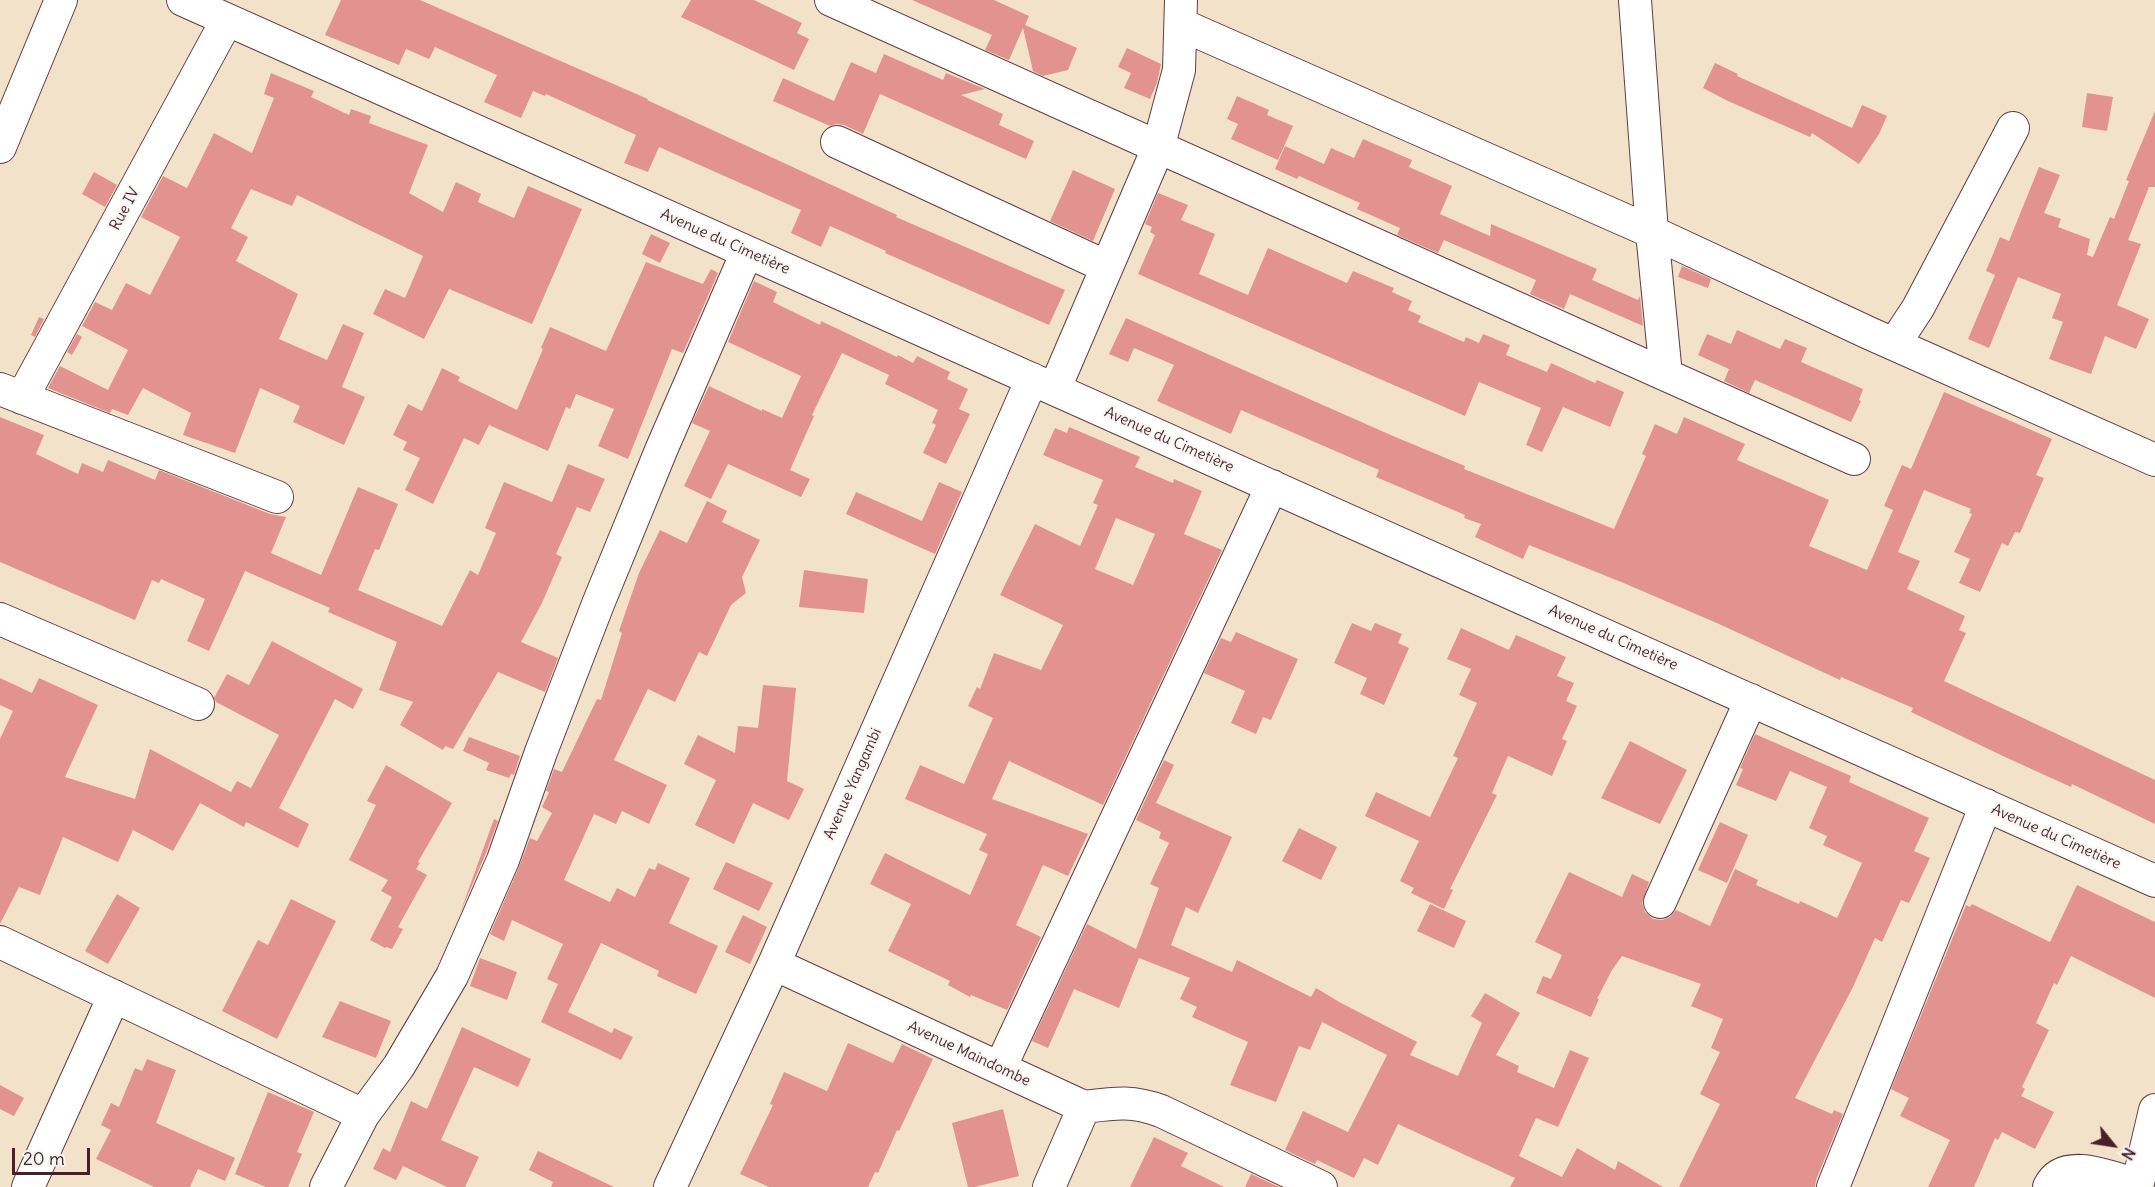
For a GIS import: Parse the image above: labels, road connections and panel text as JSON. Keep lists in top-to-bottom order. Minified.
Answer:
{"streets":{"street":["Rue IV","Avenue du Cimetière","Avenue Yangambi","Avenue Maindombe"]},"crossings":[["Rue IV","Avenue du Cimetière"],["Avenue du Cimetière","Avenue Yangambi"],["Avenue Yangambi","Avenue Maindombe"]],"scale_bar":"20 m","north":"bottom right"}
